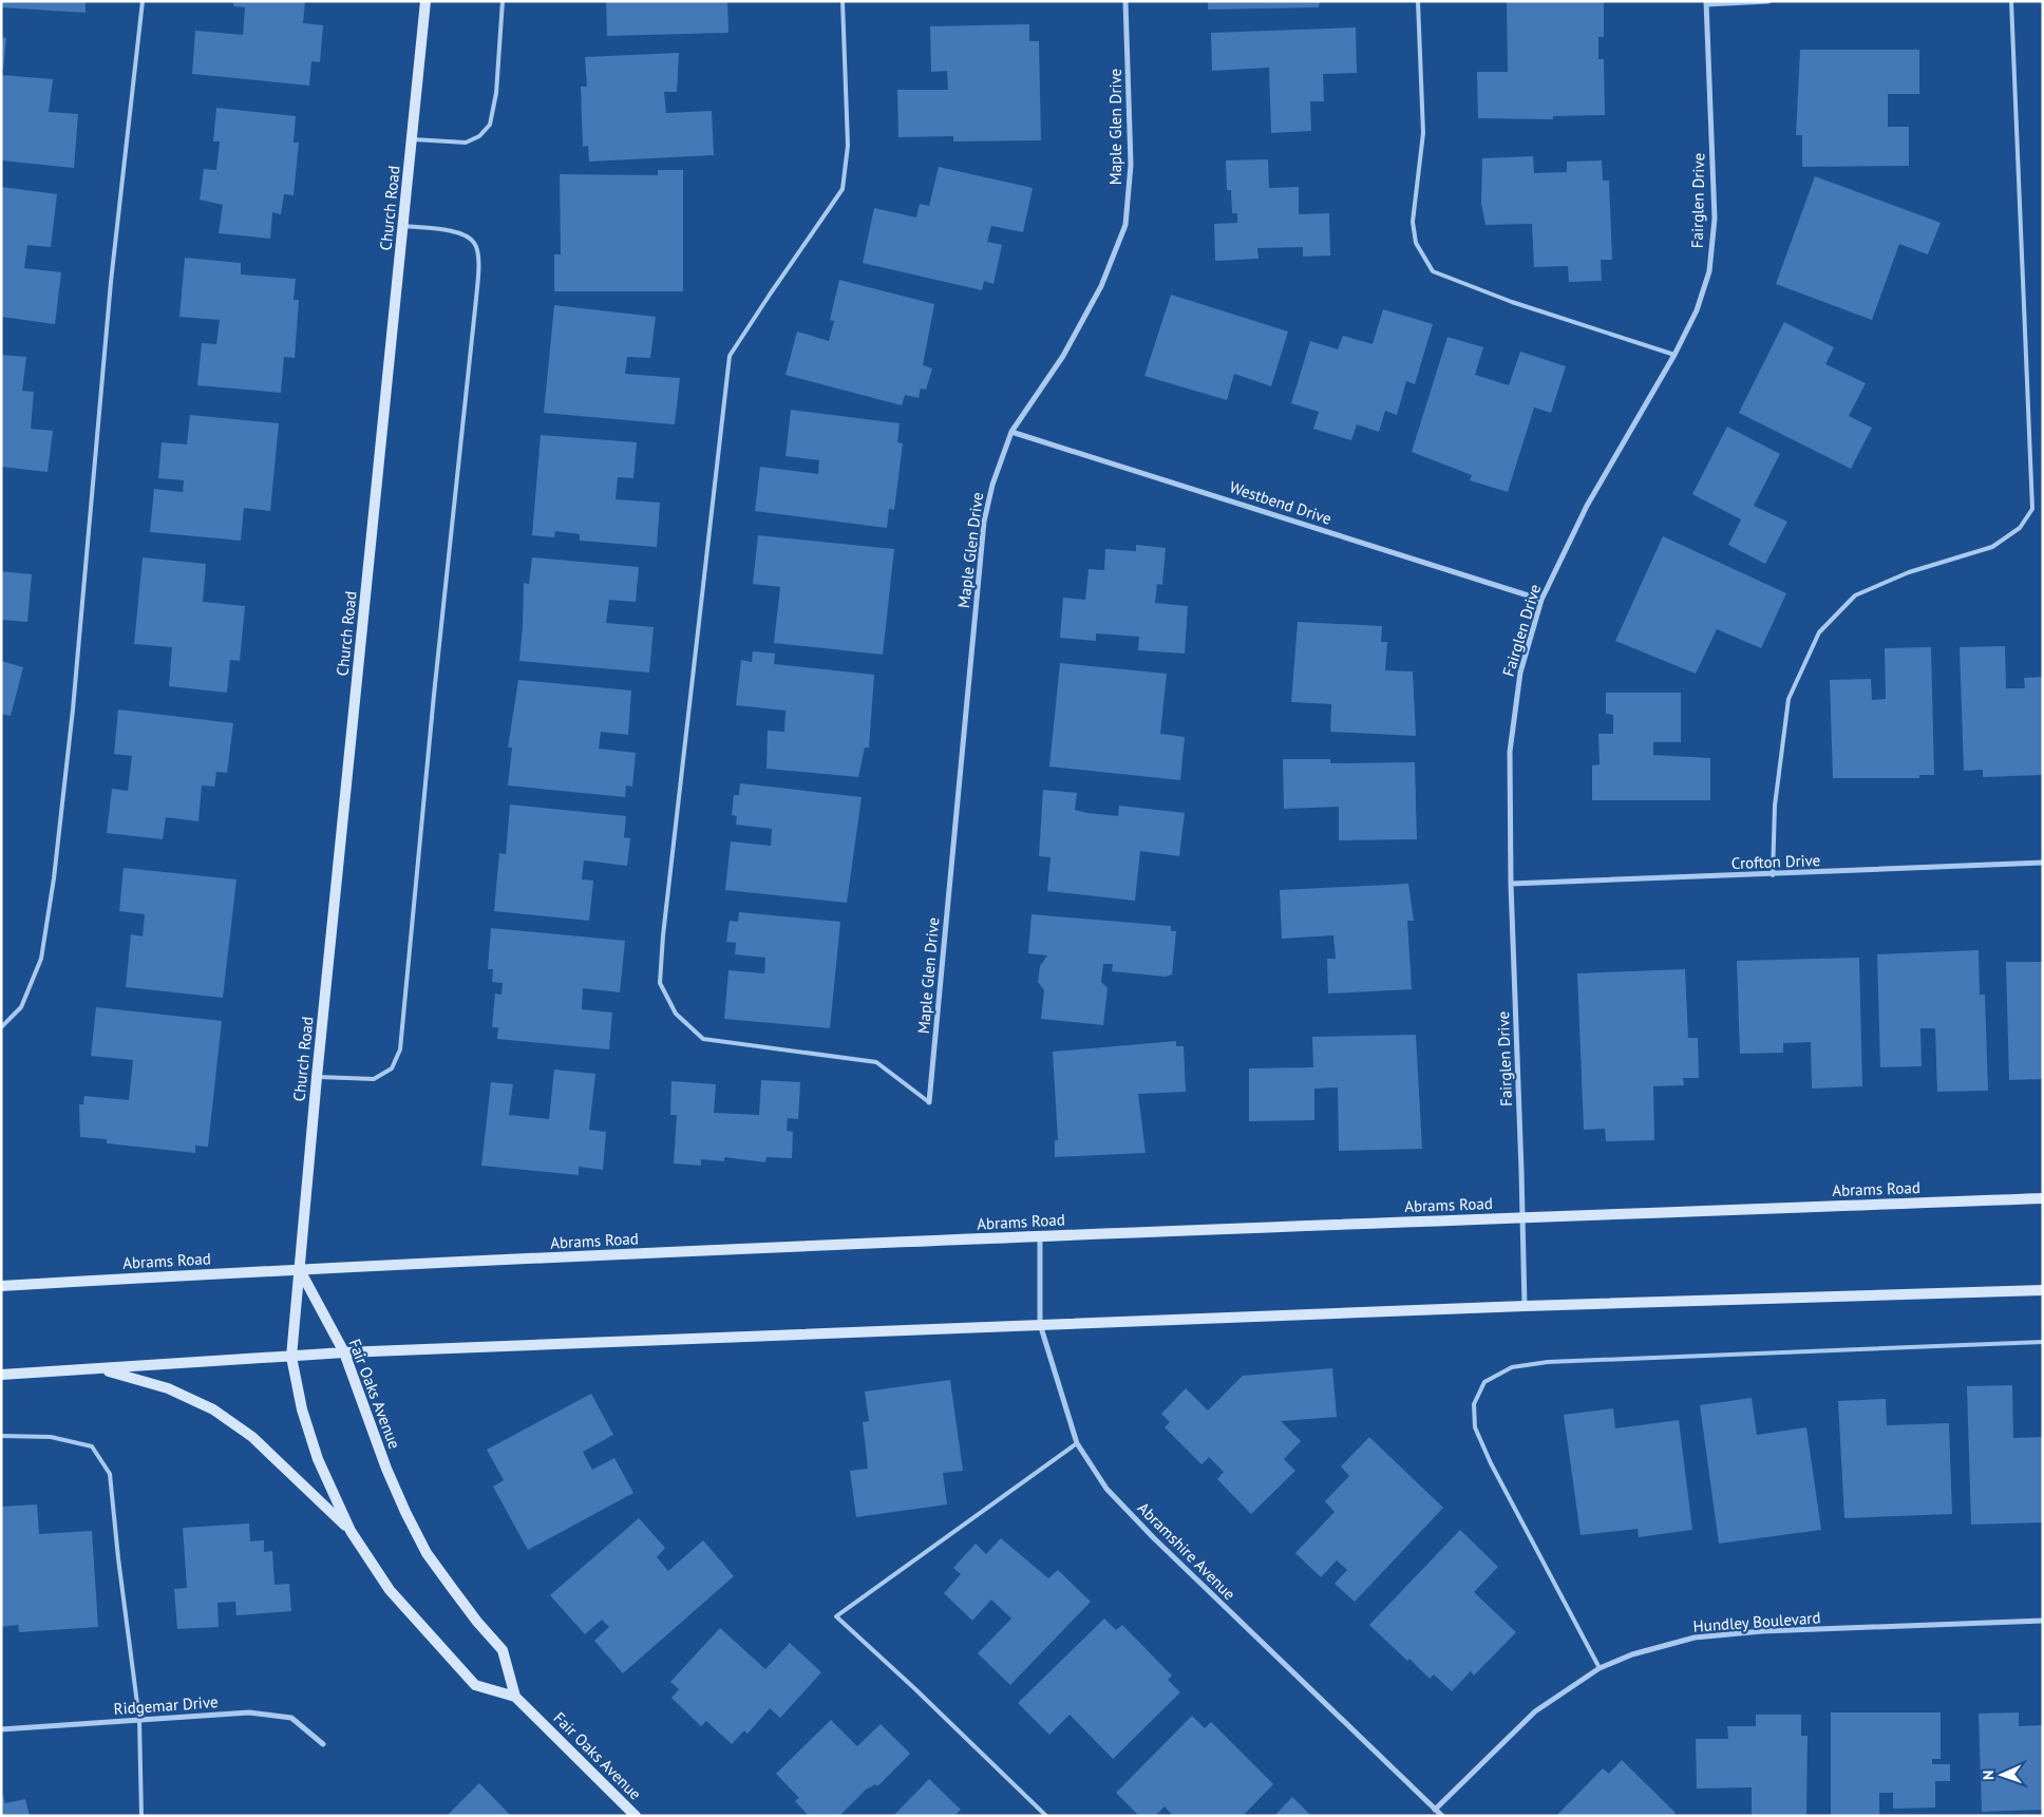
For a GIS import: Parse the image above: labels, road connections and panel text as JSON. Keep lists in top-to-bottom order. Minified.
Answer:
{"streets":{"main road":["Church Road","Abrams Road","Fair Oaks Avenue"],"street":["Maple Glen Drive","Fairglen Drive","Westbend Drive","Crofton Drive","Abramshire Avenue","Hundley Boulevard","Ridgemar Drive"]},"crossings":[["Maple Glen Drive","Westbend Drive"],["Fairglen Drive","Westbend Drive"],["Fairglen Drive","Crofton Drive"],["Fairglen Drive","Abrams Road"],["Church Road","Abrams Road"],["Church Road","Fair Oaks Avenue"],["Abrams Road","Fair Oaks Avenue"],["Abrams Road","Abramshire Avenue"],["Abramshire Avenue","Hundley Boulevard"]],"north":"left"}
